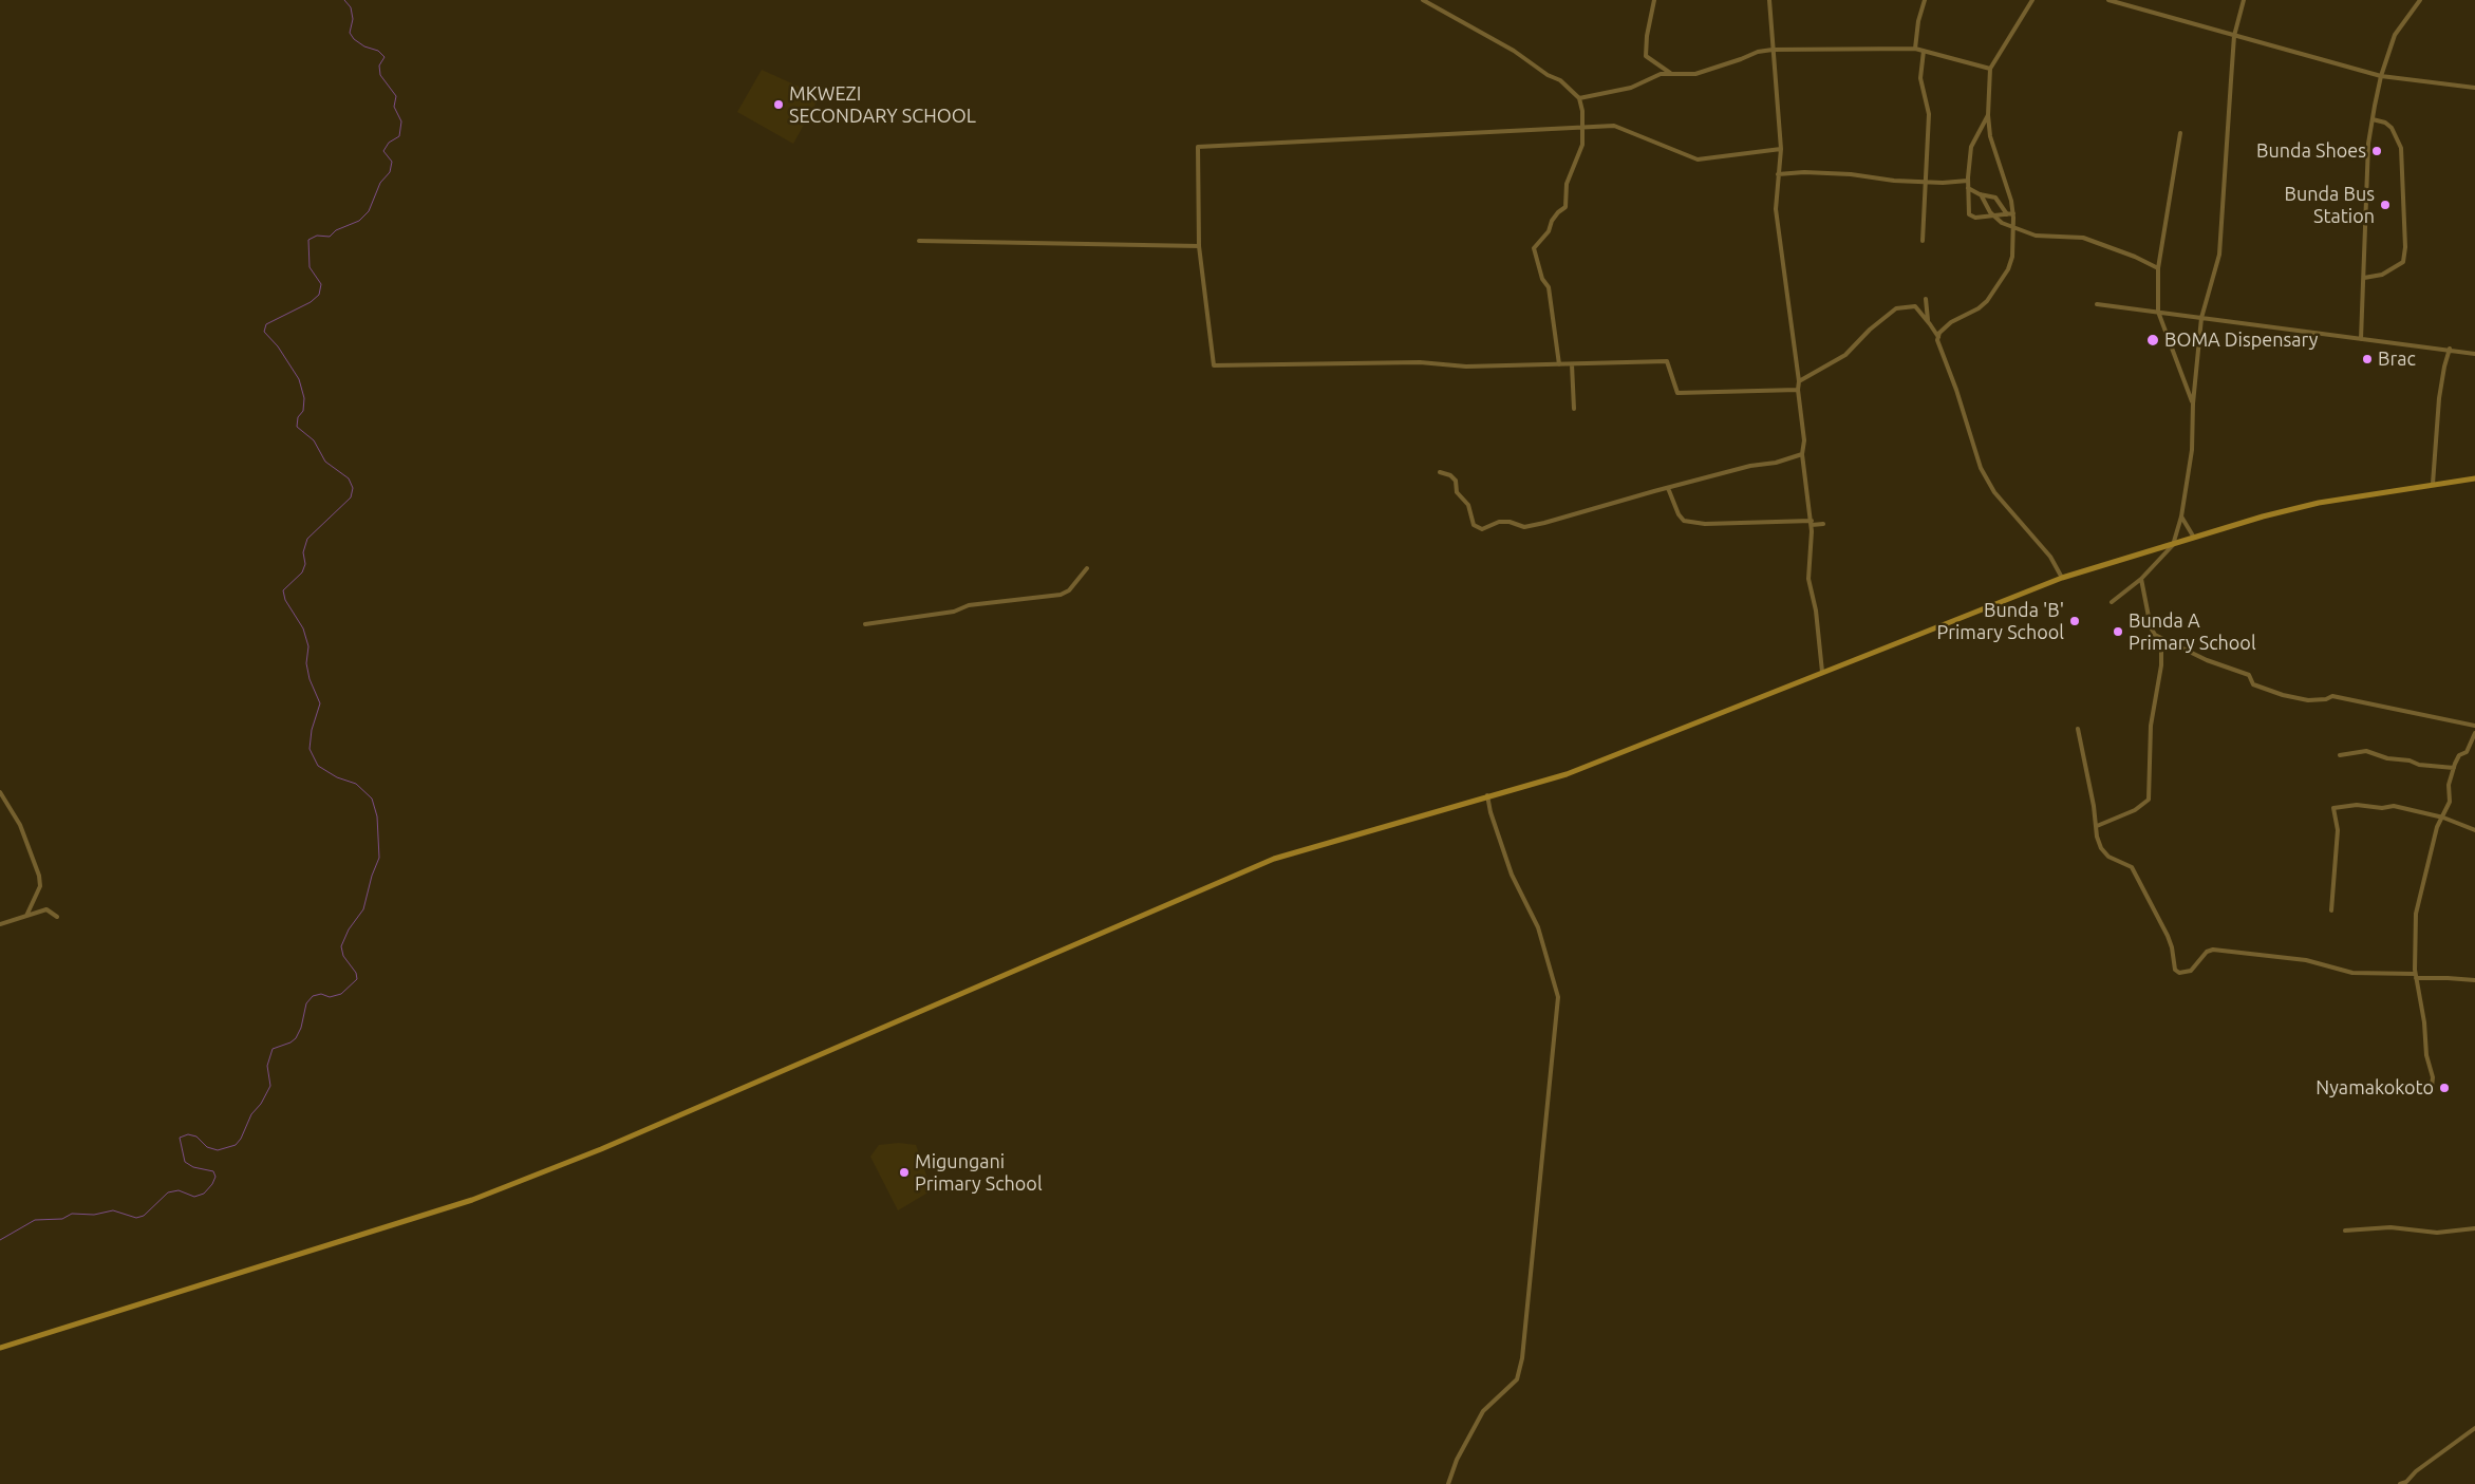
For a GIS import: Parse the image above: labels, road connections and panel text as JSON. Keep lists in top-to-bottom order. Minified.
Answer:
{"places":["MKWEZI SECONDARY SCHOOL","Bunda Shoes","Bunda Bus Station","BOMA Dispensary","Brac","Bunda 'B' Primary School","Bunda A Primary School","Nyamakokoto","Migungani Primary School"]}
